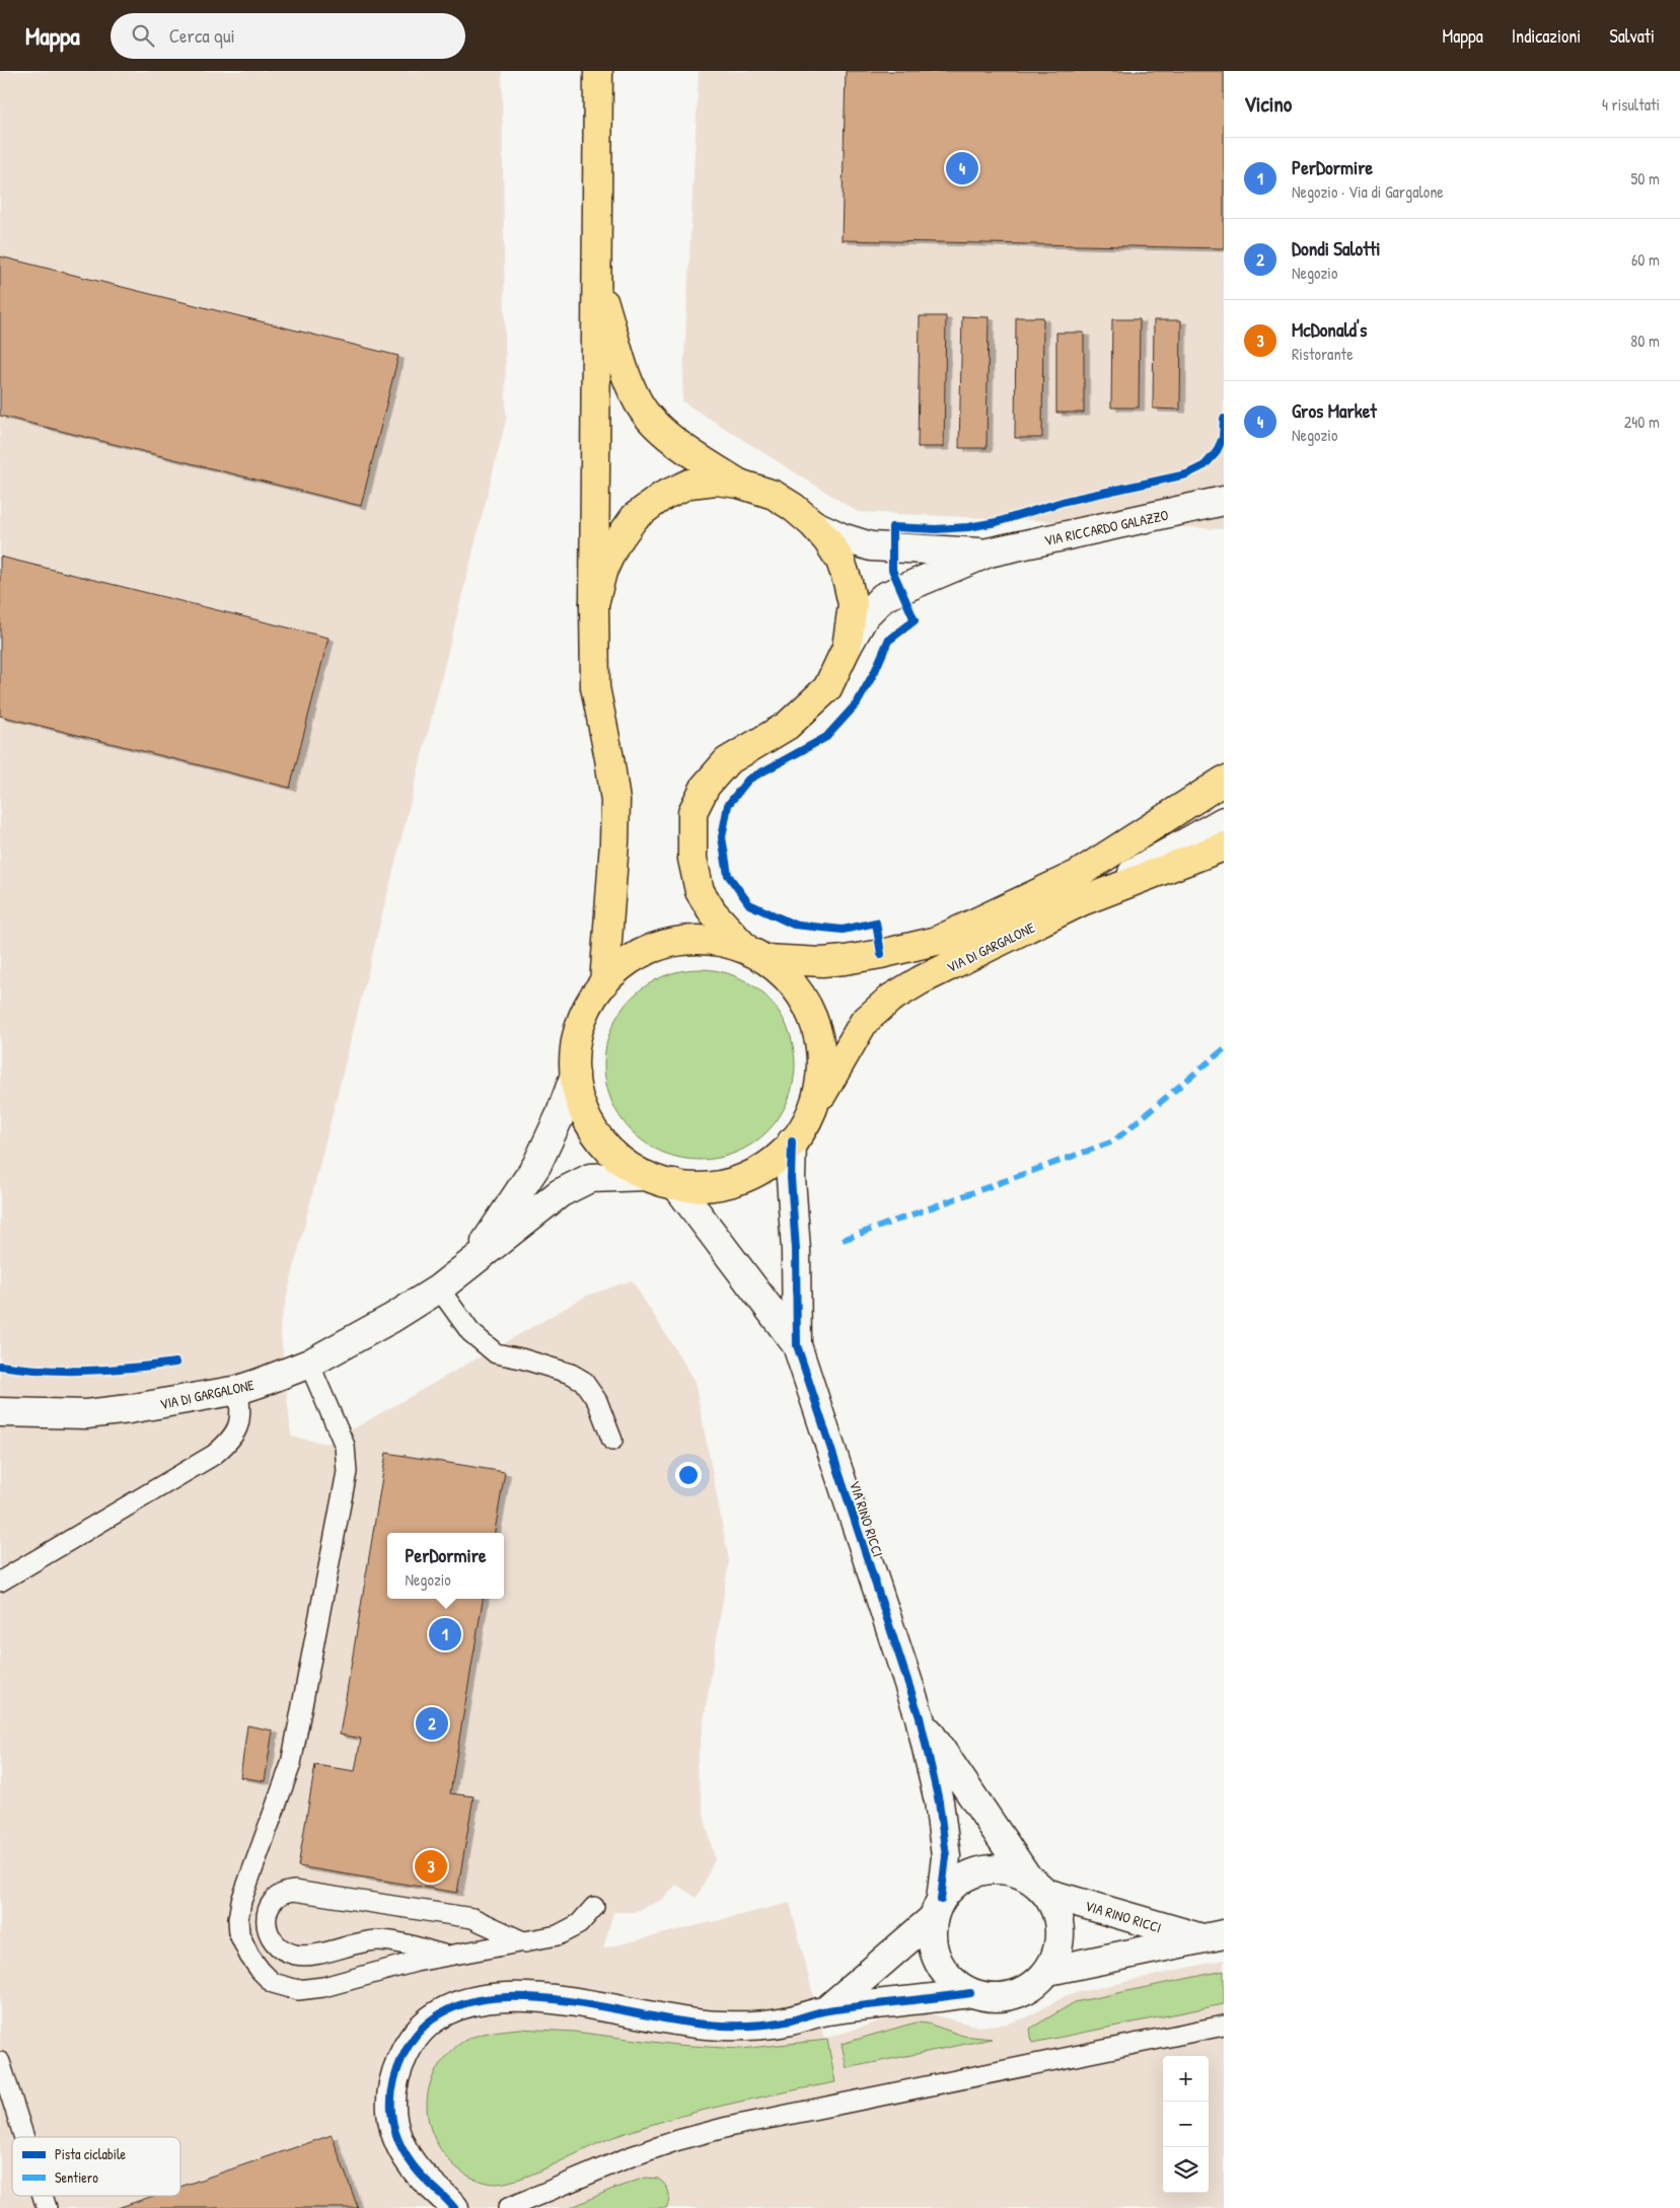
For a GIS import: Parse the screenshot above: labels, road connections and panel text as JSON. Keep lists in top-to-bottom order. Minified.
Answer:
{"streets":{"main road":["VIA DI GARGALONE"],"street":["VIA RICCARDO GALAZZO","VIA RINO RICCI"]},"crossings":[["VIA DI GARGALONE","VIA RINO RICCI"]],"legend":["Pista ciclabile","Sentiero"],"page":{"header":"Mappa","search":"Cerca qui","nav":["Mappa","Indicazioni","Salvati"],"heading":["Vicino","4 risultati"],"list":[{"mark":"1","name":"PerDormire","note":"Negozio · Via di Gargalone","value":"50 m"},{"mark":"2","name":"Dondi Salotti","note":"Negozio","value":"60 m"},{"mark":"3","name":"McDonald's","note":"Ristorante","value":"80 m"},{"mark":"4","name":"Gros Market","note":"Negozio","value":"240 m"}],"pins":["4","1","2","3"],"popup":["PerDormire","Negozio"],"map_buttons":["+","−"]}}
